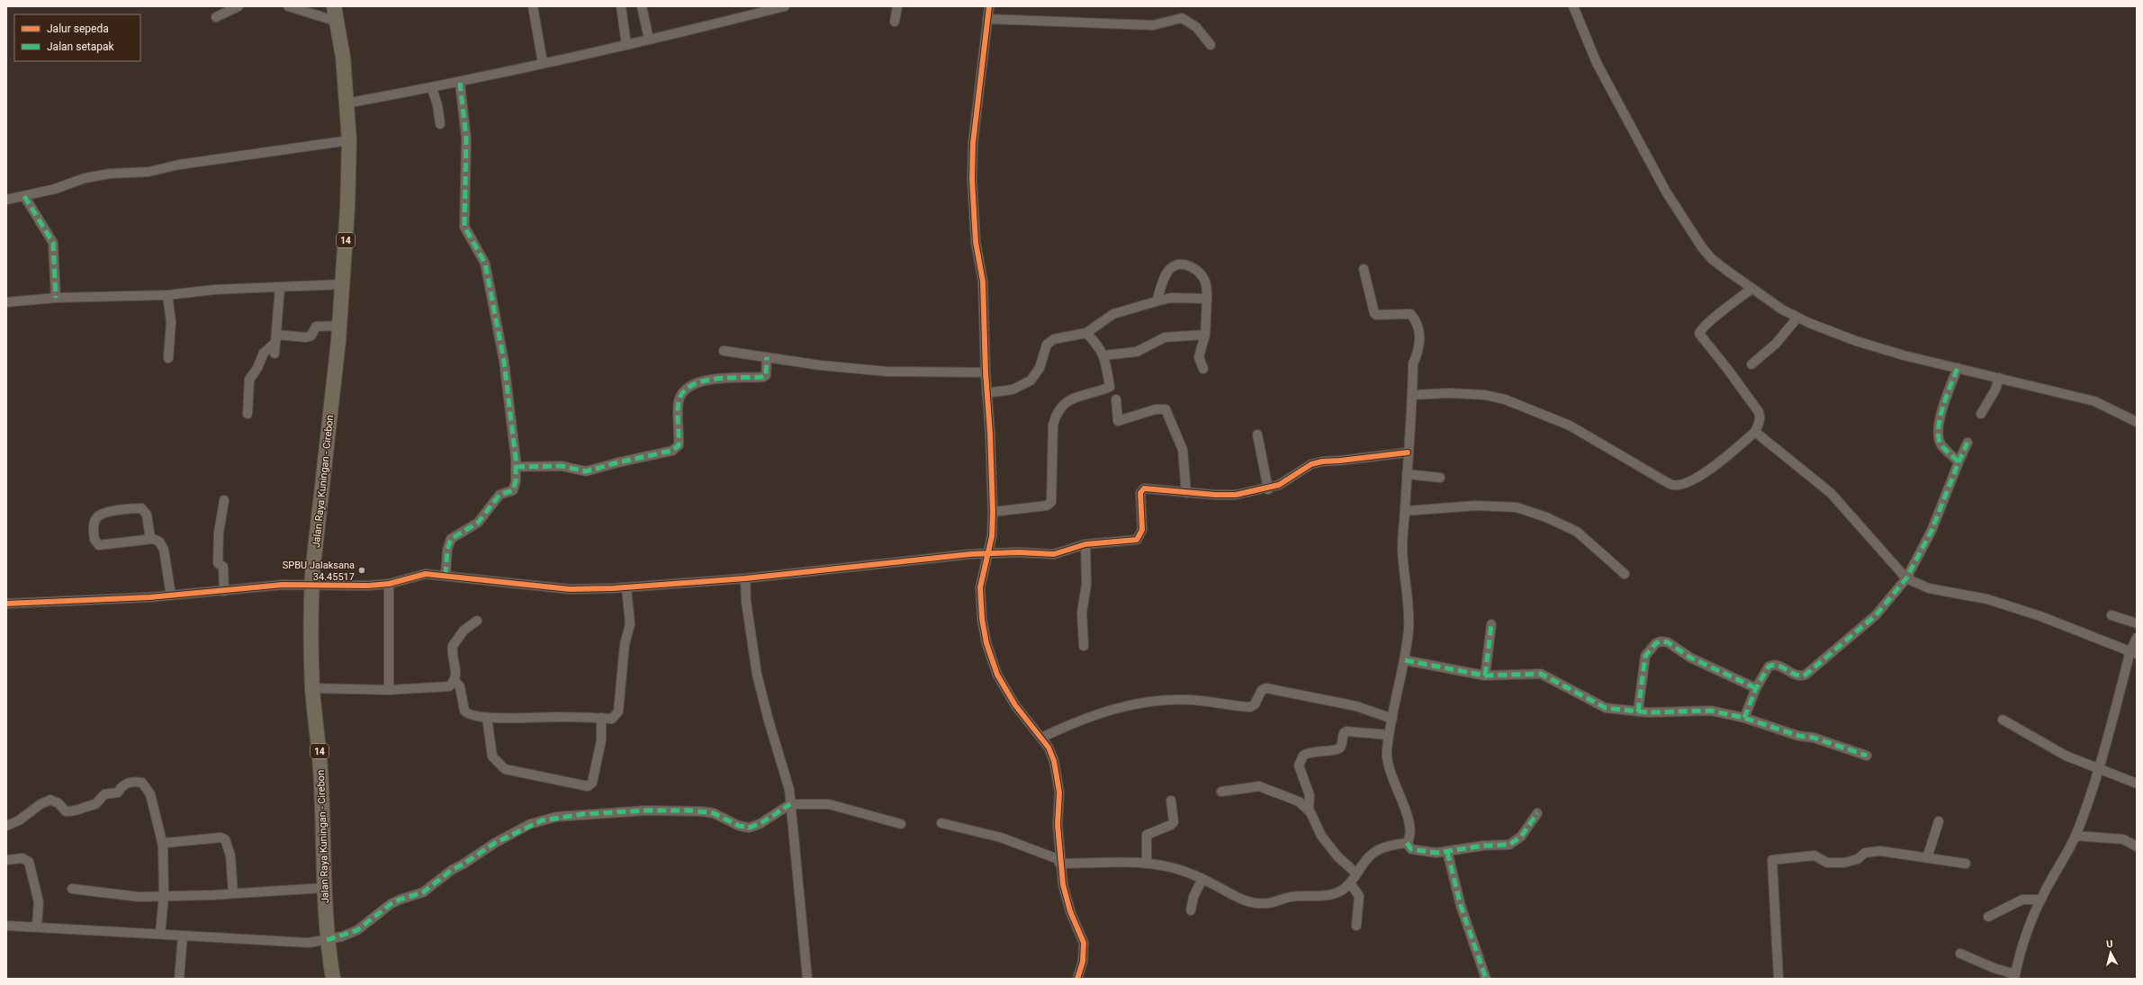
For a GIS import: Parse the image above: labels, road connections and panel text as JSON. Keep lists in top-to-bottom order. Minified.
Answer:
{"streets":{"highway":["14","Jalan Raya Kuningan - Cirebon"]},"places":["SPBU Jalaksana 34.45517"],"legend":["Jalur sepeda","Jalan setapak"],"north":"top"}
